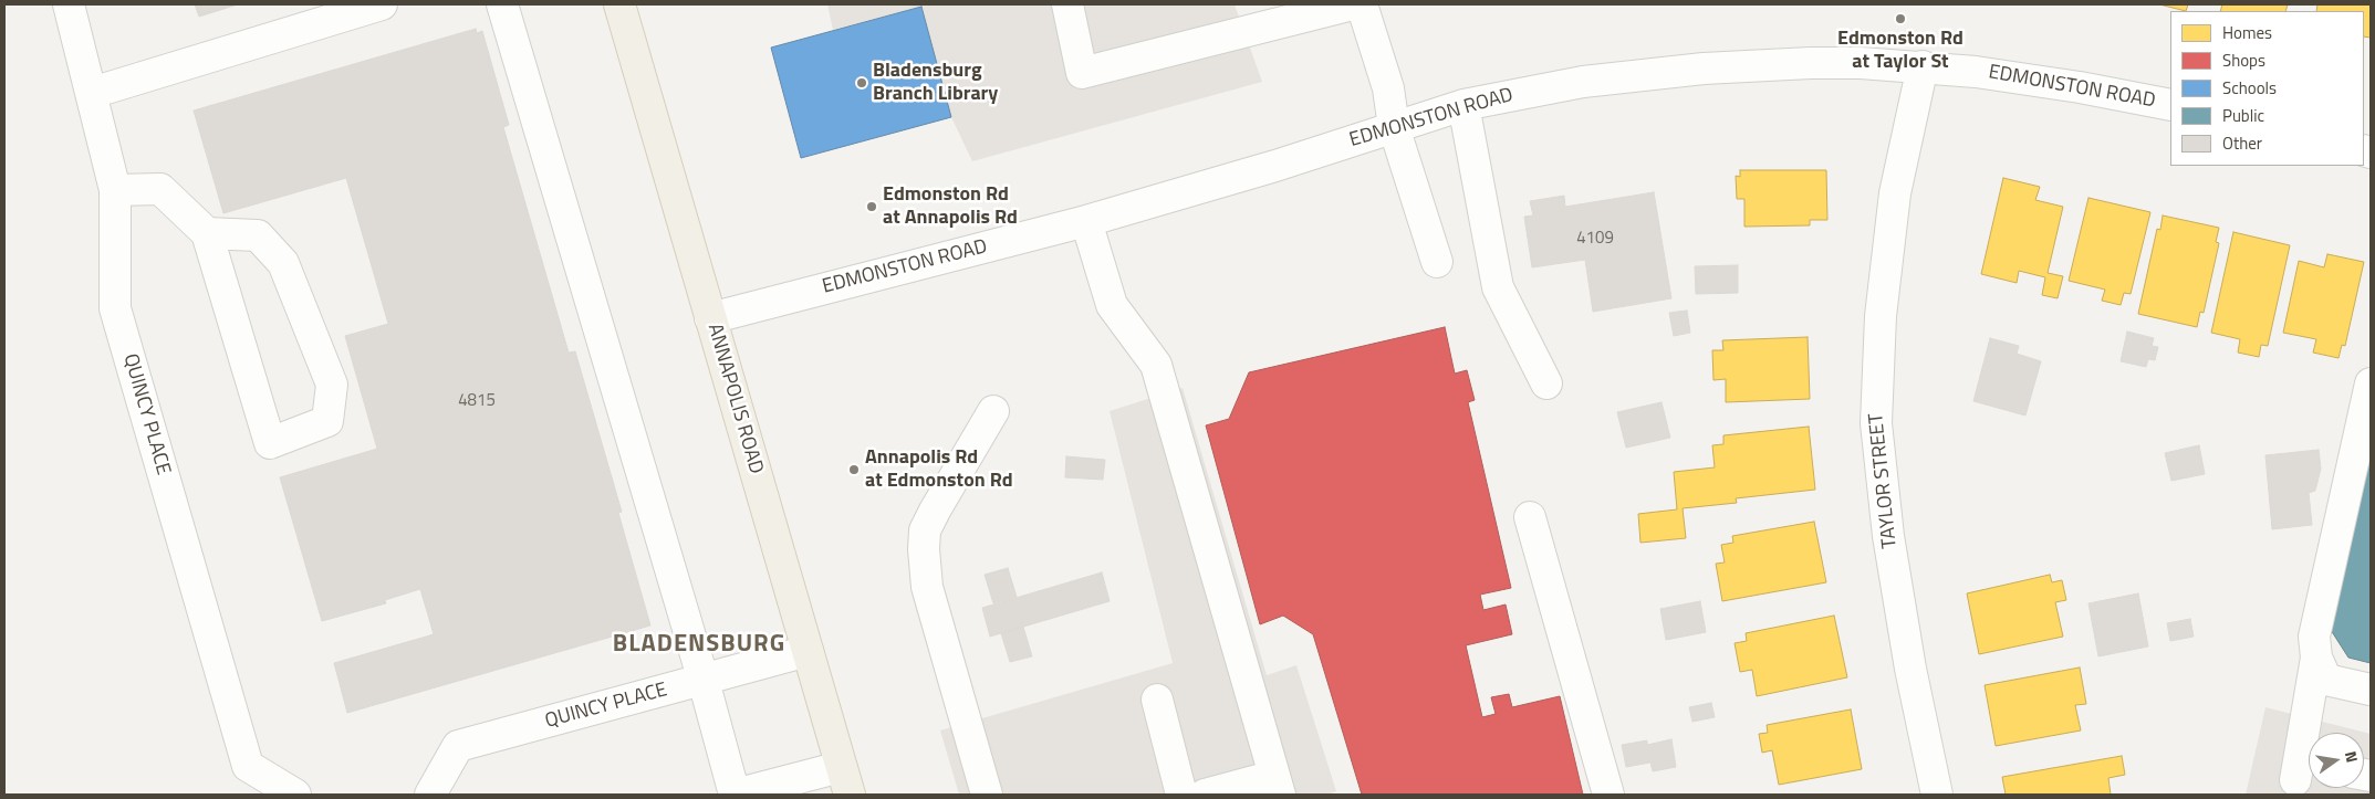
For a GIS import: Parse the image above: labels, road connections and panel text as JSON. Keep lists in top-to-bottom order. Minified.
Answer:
{"streets":{"main road":["ANNAPOLIS ROAD"],"street":["EDMONSTON ROAD","QUINCY PLACE","TAYLOR STREET"]},"crossings":[["EDMONSTON ROAD","ANNAPOLIS ROAD"],["EDMONSTON ROAD","TAYLOR STREET"],["ANNAPOLIS ROAD","QUINCY PLACE"]],"districts":["BLADENSBURG"],"places":["Edmonston Rd at Taylor St","Bladensburg Branch Library","Edmonston Rd at Annapolis Rd","Annapolis Rd at Edmonston Rd"],"house_numbers":["4109","4815"],"legend":["Homes","Shops","Schools","Public","Other"],"north":"right"}
